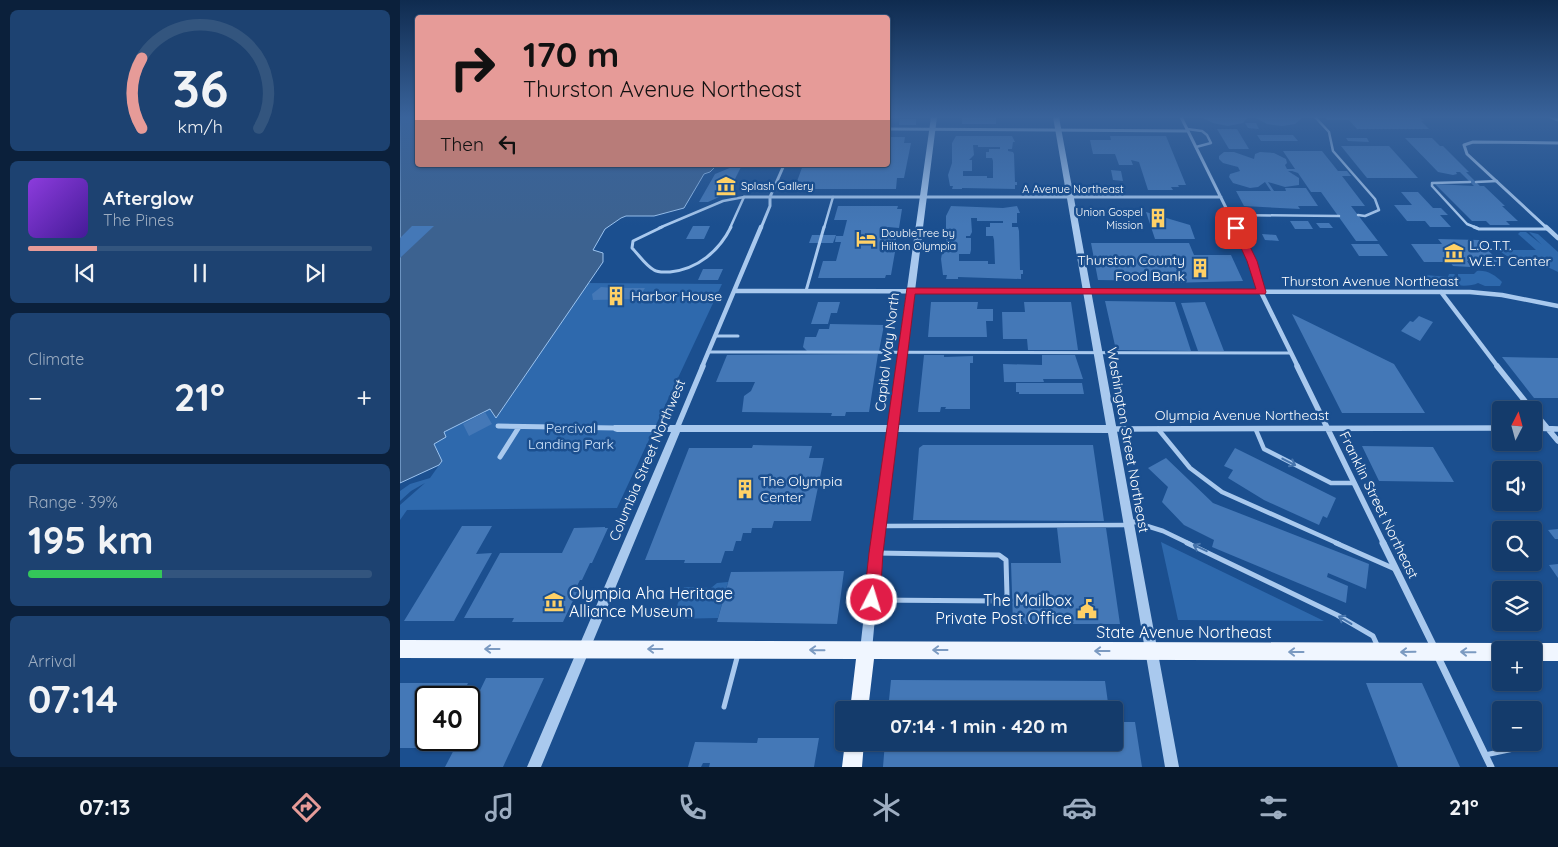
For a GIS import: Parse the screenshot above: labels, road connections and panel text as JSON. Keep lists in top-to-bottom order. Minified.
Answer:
{"streets":{"main road":["State Avenue Northeast"],"street":["A Avenue Northeast","Thurston Avenue Northeast","Capitol Way North","Olympia Avenue Northeast","Washington Street Northeast","Columbia Street Northwest","Franklin Street Northeast"]},"crossings":[["A Avenue Northeast","Capitol Way North"],["A Avenue Northeast","Washington Street Northeast"],["A Avenue Northeast","Columbia Street Northwest"],["A Avenue Northeast","Franklin Street Northeast"],["Thurston Avenue Northeast","Capitol Way North"],["Thurston Avenue Northeast","Washington Street Northeast"],["Thurston Avenue Northeast","Columbia Street Northwest"],["Thurston Avenue Northeast","Franklin Street Northeast"],["Capitol Way North","Olympia Avenue Northeast"],["Capitol Way North","State Avenue Northeast"],["Olympia Avenue Northeast","Washington Street Northeast"],["Olympia Avenue Northeast","Columbia Street Northwest"],["Olympia Avenue Northeast","Franklin Street Northeast"],["Washington Street Northeast","State Avenue Northeast"],["Columbia Street Northwest","State Avenue Northeast"],["Franklin Street Northeast","State Avenue Northeast"]],"one_way":["State Avenue Northeast"],"parks":["Percival Landing Park"],"places":{"museum":["Splash Gallery","L.O.T.T. W.E.T Center","Olympia Aha Heritage Alliance Museum"],"building":["Union Gospel Mission","Thurston County Food Bank","Harbor House","The Olympia Center"],"hotel":["DoubleTree by Hilton Olympia"],"public building":["The Mailbox Private Post Office"]},"north":"top","page":{"turn":["170 m","Thurston Avenue Northeast"],"then":"Then","song":["Afterglow","The Pines"],"tile":["Climate",["Range · 39%","195 km"],["Arrival","07:14"]],"heat":["−","21°","+"],"map_buttons":["+","−"],"limit":"40","trip":"07:14 · 1 min · 420 m","tabs":["07:13","21°"],"gauge":["36","km/h"]}}
